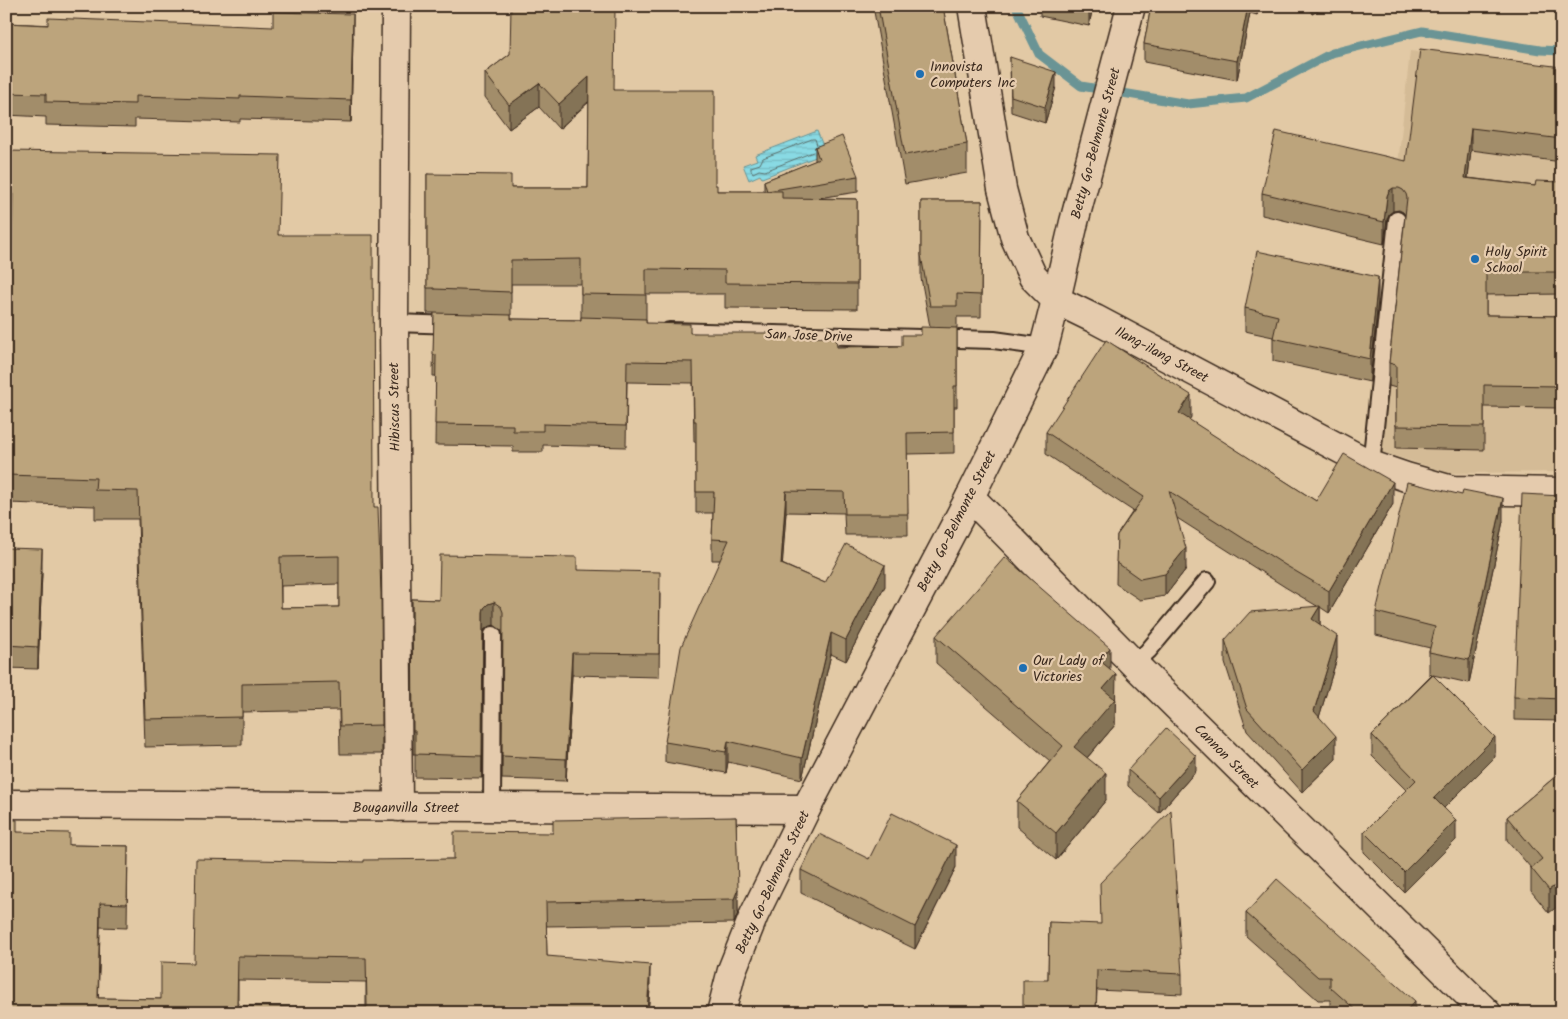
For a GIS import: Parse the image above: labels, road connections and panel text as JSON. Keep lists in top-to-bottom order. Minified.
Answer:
{"streets":{"street":["Betty Go-Belmonte Street","Ilang-ilang Street","Hibiscus Street","Cannon Street","Bouganvilla Street"],"lane":["San Jose Drive"]},"crossings":[["Betty Go-Belmonte Street","San Jose Drive"],["Betty Go-Belmonte Street","Ilang-ilang Street"],["Betty Go-Belmonte Street","Cannon Street"],["Betty Go-Belmonte Street","Bouganvilla Street"],["Hibiscus Street","Bouganvilla Street"]],"places":["Innovista Computers Inc","Holy Spirit School","Our Lady of Victories"]}
